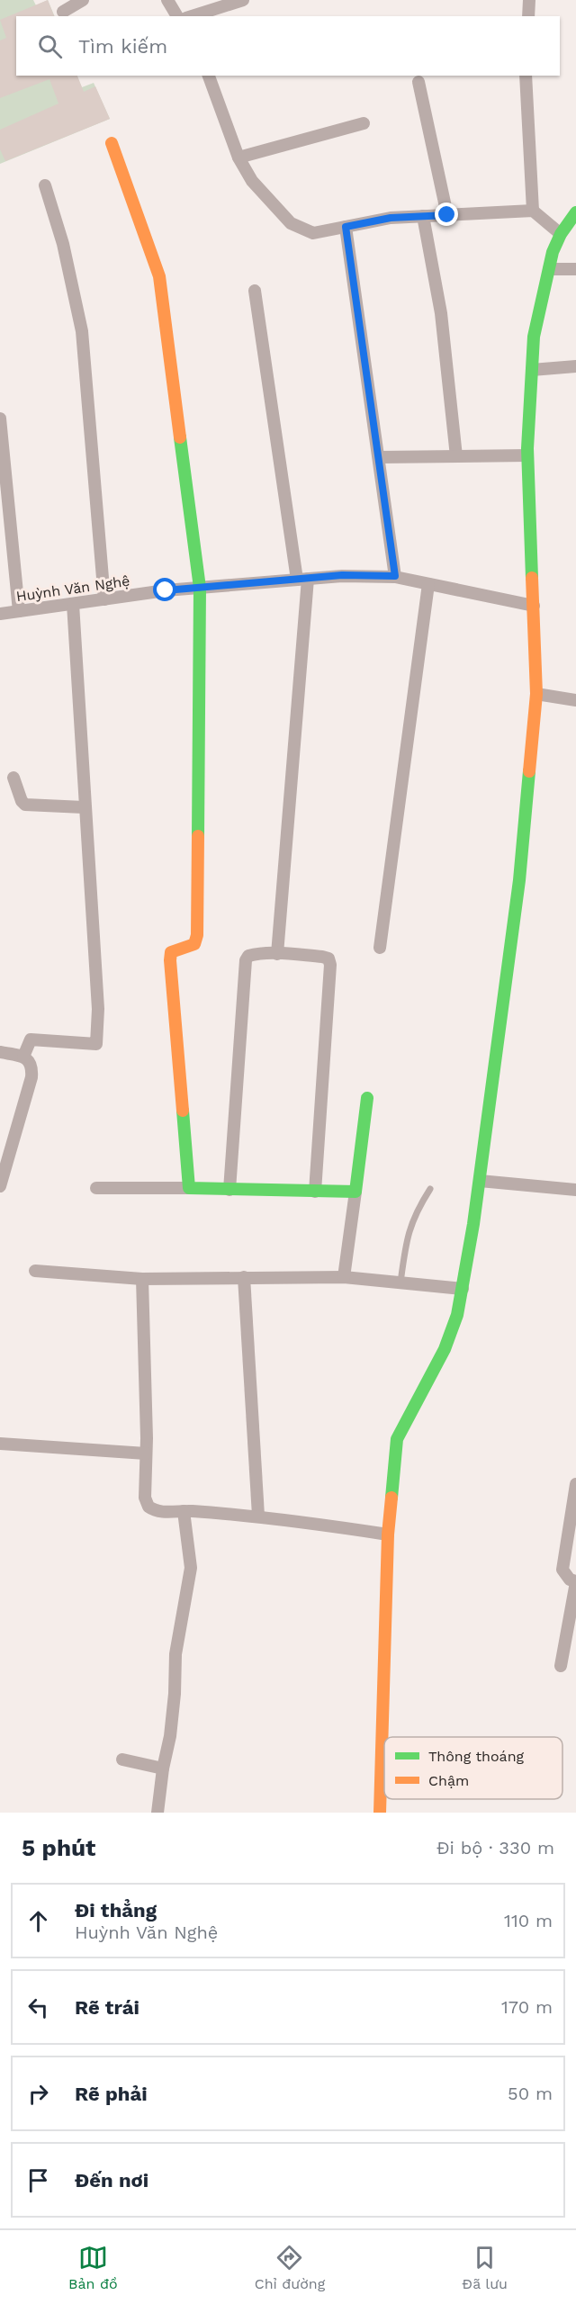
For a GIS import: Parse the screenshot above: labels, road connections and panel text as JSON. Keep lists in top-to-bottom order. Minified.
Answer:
{"streets":{"street":["Huỳnh Văn Nghệ"]},"legend":["Thông thoáng","Chậm"],"page":{"search":"Tìm kiếm","heading":["5 phút","Đi bộ · 330 m"],"list":[["Đi thẳng","Huỳnh Văn Nghệ","110 m"],["Rẽ trái","170 m"],["Rẽ phải","50 m"],"Đến nơi"],"nav":["Bản đồ","Chỉ đường","Đã lưu"]}}
